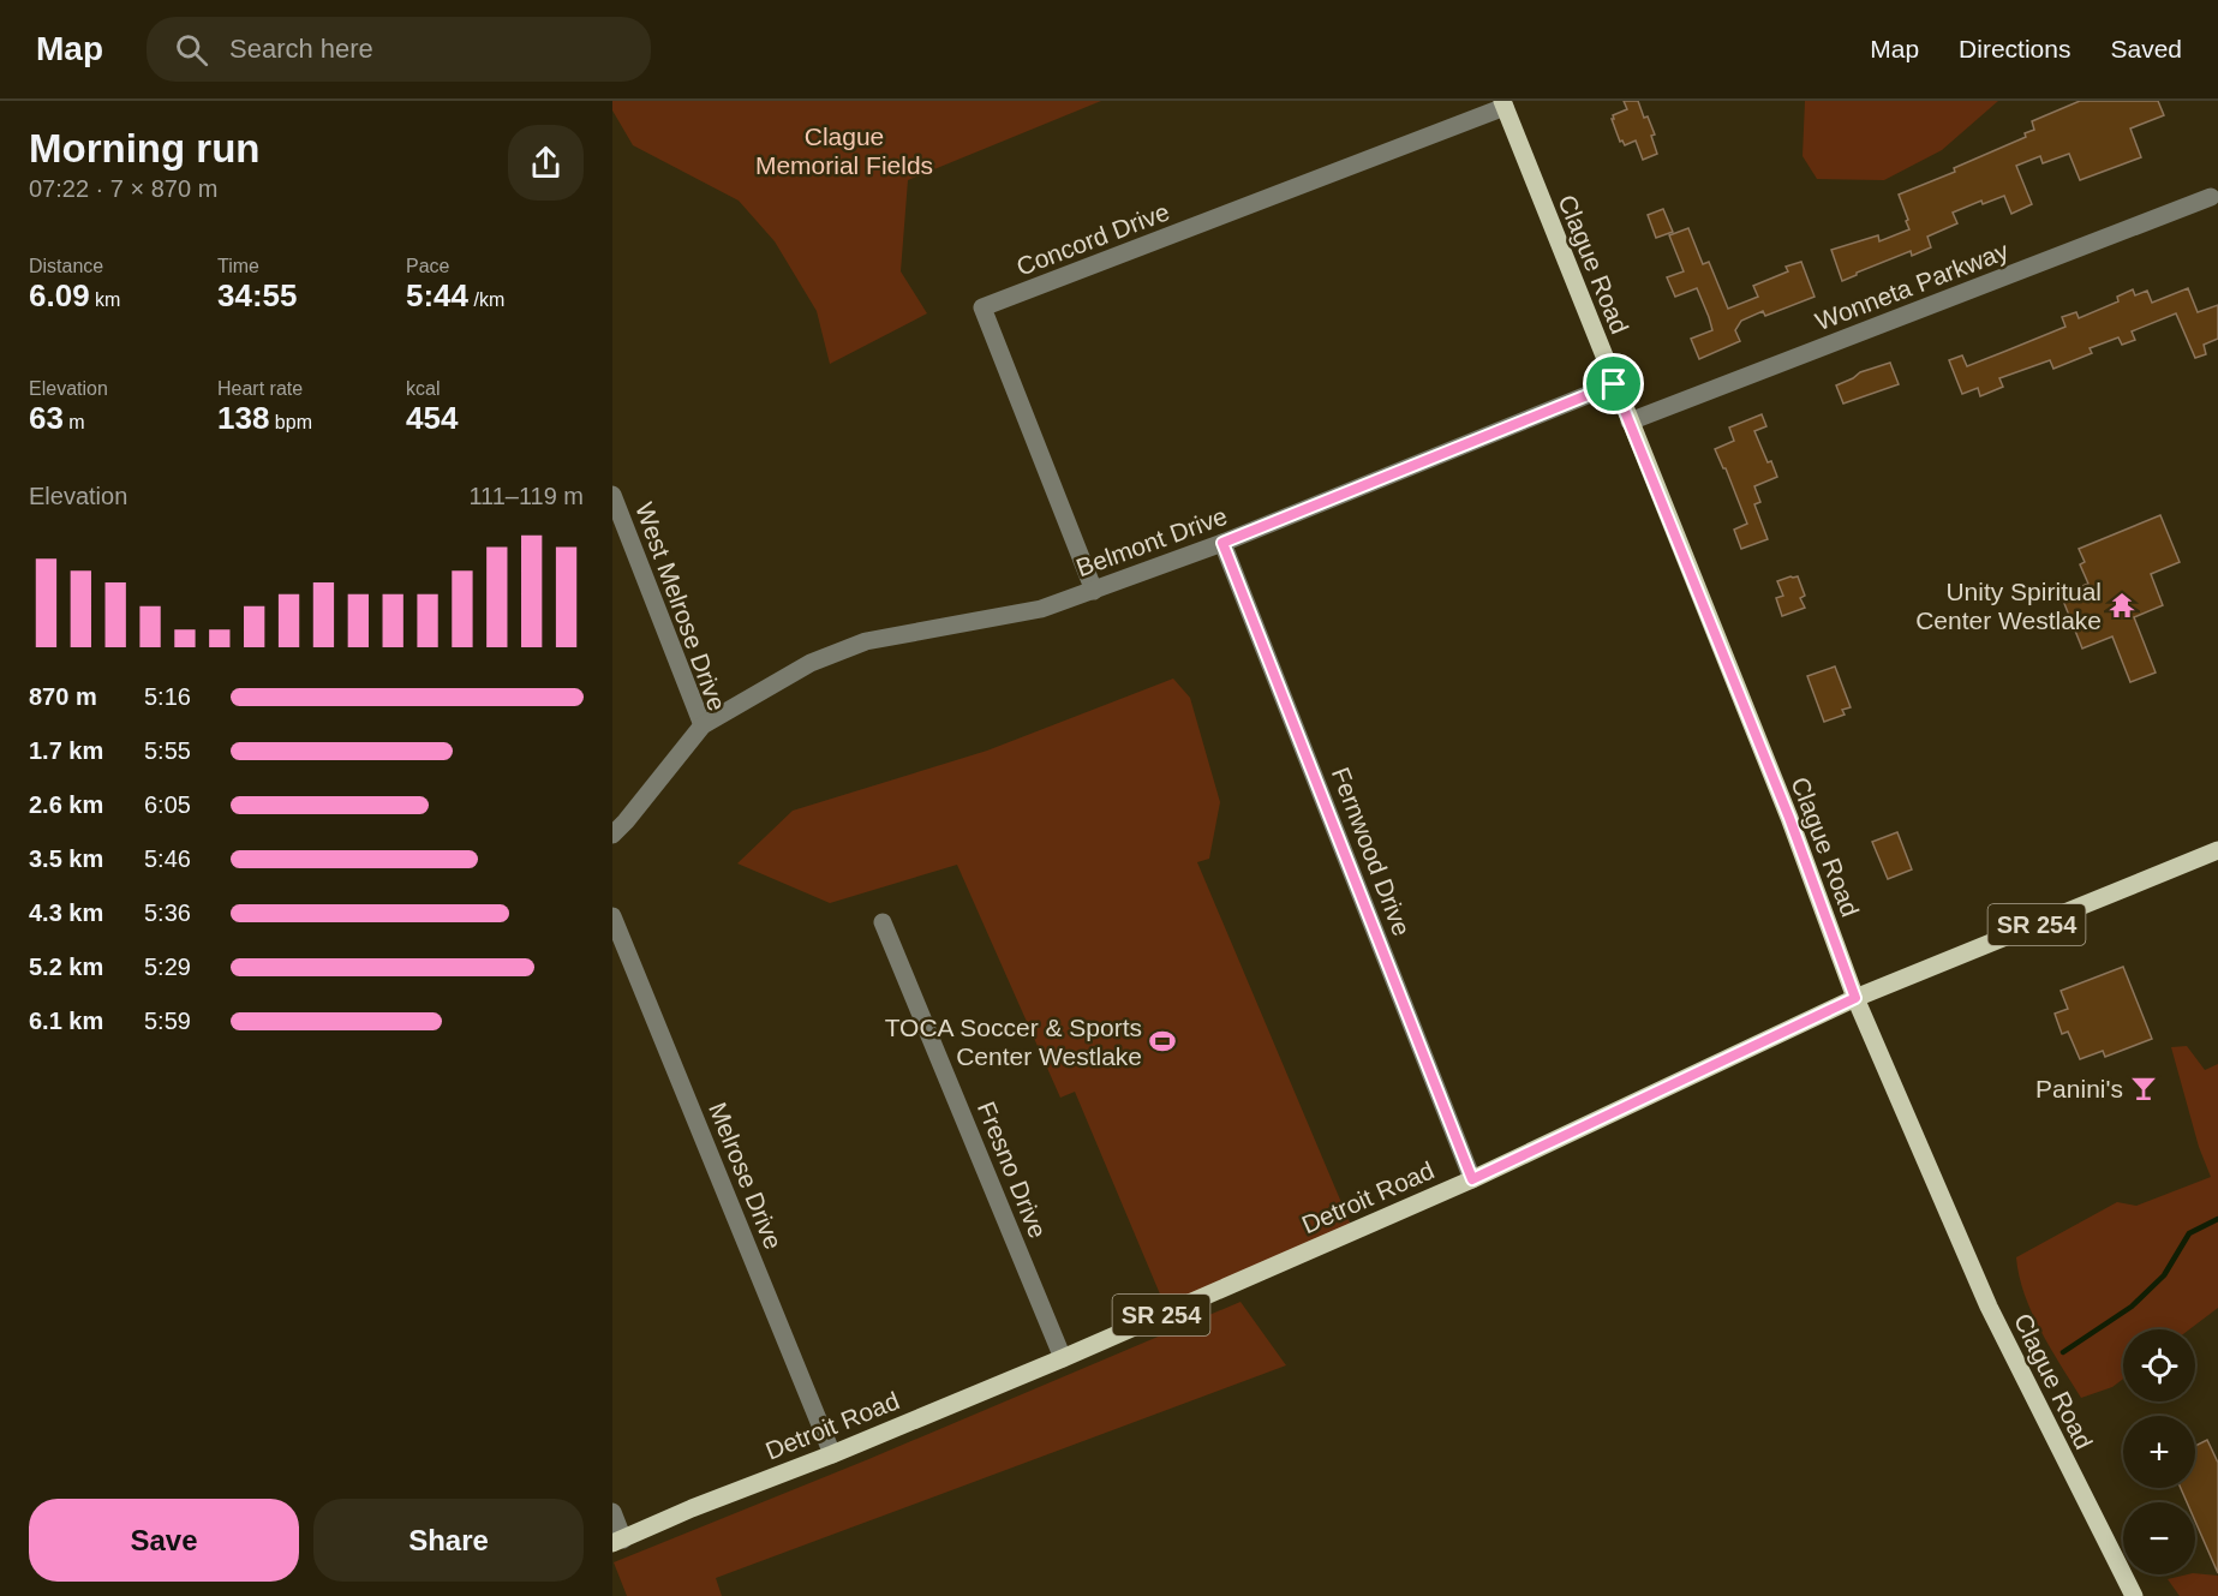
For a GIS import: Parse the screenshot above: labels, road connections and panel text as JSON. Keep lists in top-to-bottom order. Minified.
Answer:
{"streets":{"main road":["Clague Road","SR 254","Detroit Road"],"street":["Concord Drive","Wonneta Parkway","Belmont Drive","West Melrose Drive","Fernwood Drive","Fresno Drive","Melrose Drive"]},"crossings":[["Concord Drive","Clague Road"],["Concord Drive","Belmont Drive"],["Clague Road","Wonneta Parkway"],["Clague Road","Belmont Drive"],["Clague Road","Detroit Road"],["Belmont Drive","West Melrose Drive"],["Belmont Drive","Fernwood Drive"],["Fernwood Drive","Detroit Road"],["Fresno Drive","Detroit Road"],["Melrose Drive","Detroit Road"]],"parks":["Clague Memorial Fields"],"places":{"temple":["Unity Spiritual Center Westlake"],"sports":["TOCA Soccer & Sports Center Westlake"],"bar":["Panini's"]},"page":{"header":"Map","search":"Search here","nav":["Map","Directions","Saved"],"heading":["Morning run","07:22 · 7 × 870 m"],"stats":[["Distance","6.09 km"],["Time","34:55"],["Pace","5:44 /km"],["Elevation","63 m"],["Heart rate","138 bpm"],["kcal","454"]],"chart":["Elevation","111–119 m"],"list":[{"name":"870 m","note":"5:16"},{"name":"1.7 km","note":"5:55"},{"name":"2.6 km","note":"6:05"},{"name":"3.5 km","note":"5:46"},{"name":"4.3 km","note":"5:36"},{"name":"5.2 km","note":"5:29"},{"name":"6.1 km","note":"5:59"}],"map_buttons":["+","−"],"buttons":["Save","Share"]}}
